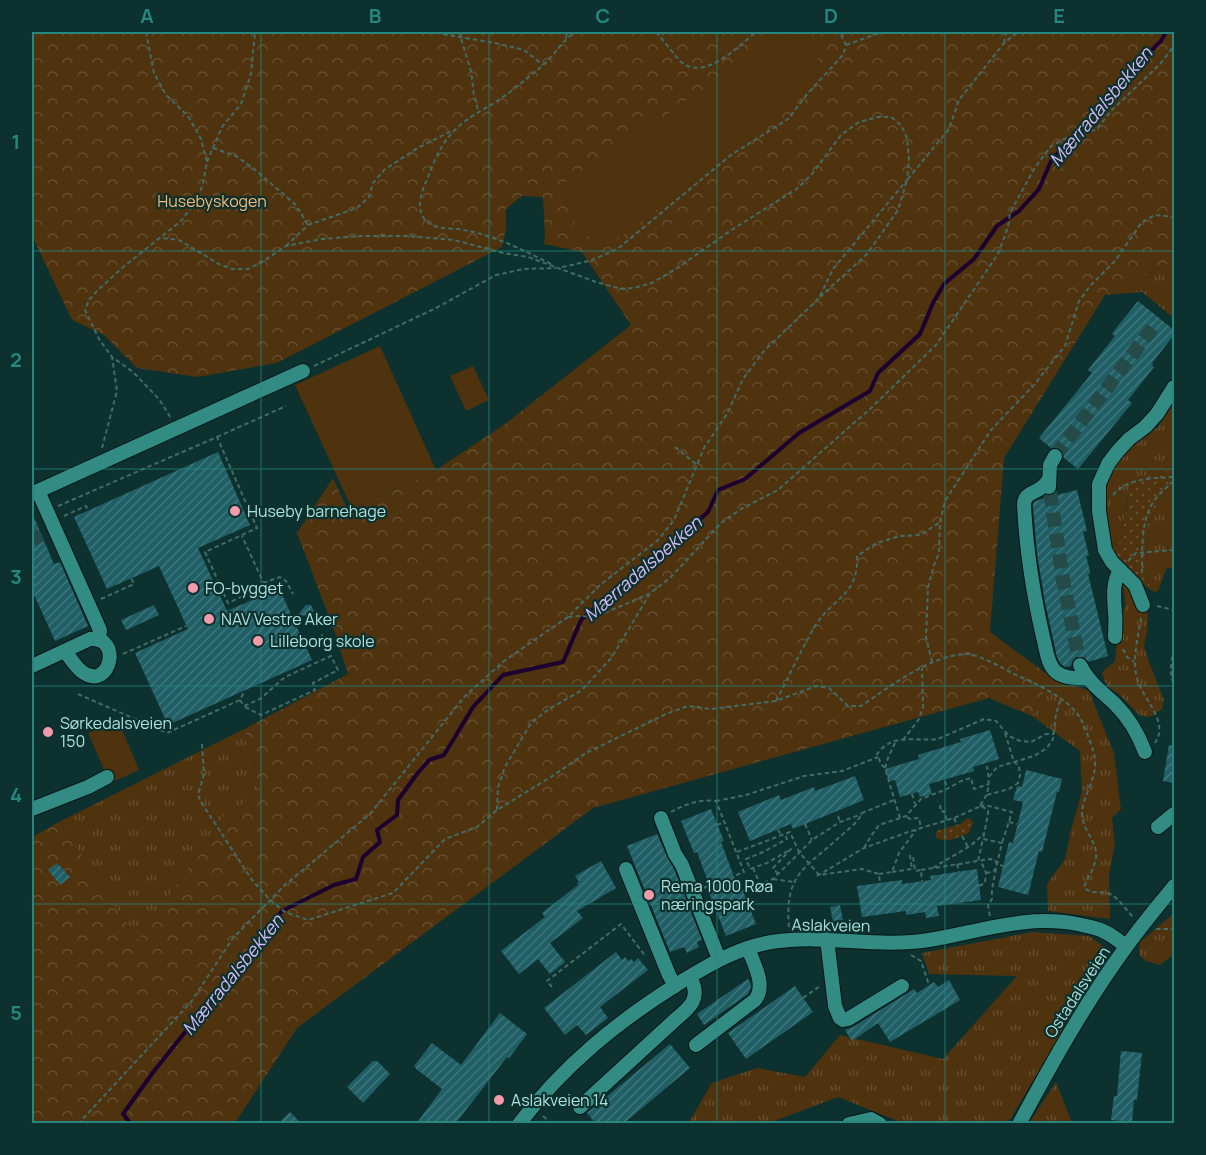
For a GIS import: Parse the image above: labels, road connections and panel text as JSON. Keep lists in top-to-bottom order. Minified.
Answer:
{"streets":{"street":["Aslakveien","Ostadalsveien"]},"crossings":[["Aslakveien","Ostadalsveien"]],"water":["Mærradalsbekken"],"parks":["Husebyskogen"],"places":["Huseby barnehage","FO-bygget","NAV Vestre Aker","Lilleborg skole","Sørkedalsveien 150","Rema 1000 Røa næringspark","Aslakveien 14"],"grid":{"columns":["A","B","C","D","E"],"rows":["1","2","3","4","5"]}}
